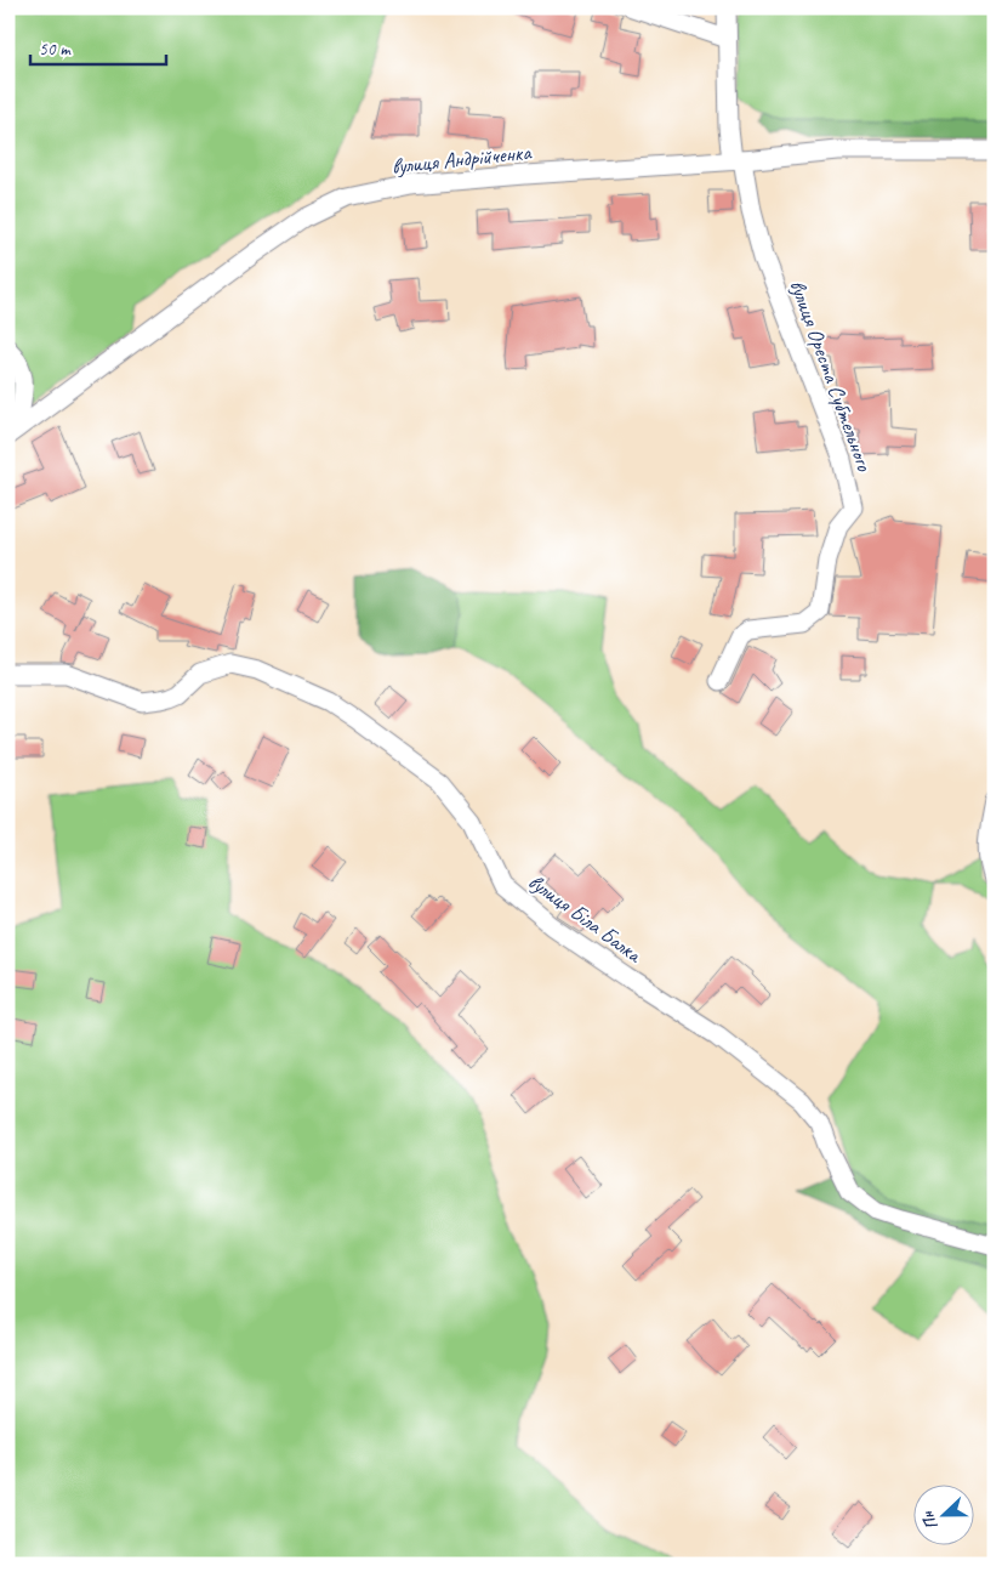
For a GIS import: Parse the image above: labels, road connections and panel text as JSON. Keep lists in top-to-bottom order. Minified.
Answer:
{"streets":{"street":["вулиця Андрійченка","вулиця Ореста Субтельного","вулиця Біла Балка"]},"crossings":[["вулиця Андрійченка","вулиця Ореста Субтельного"]],"scale_bar":"50 m","north":"left"}
